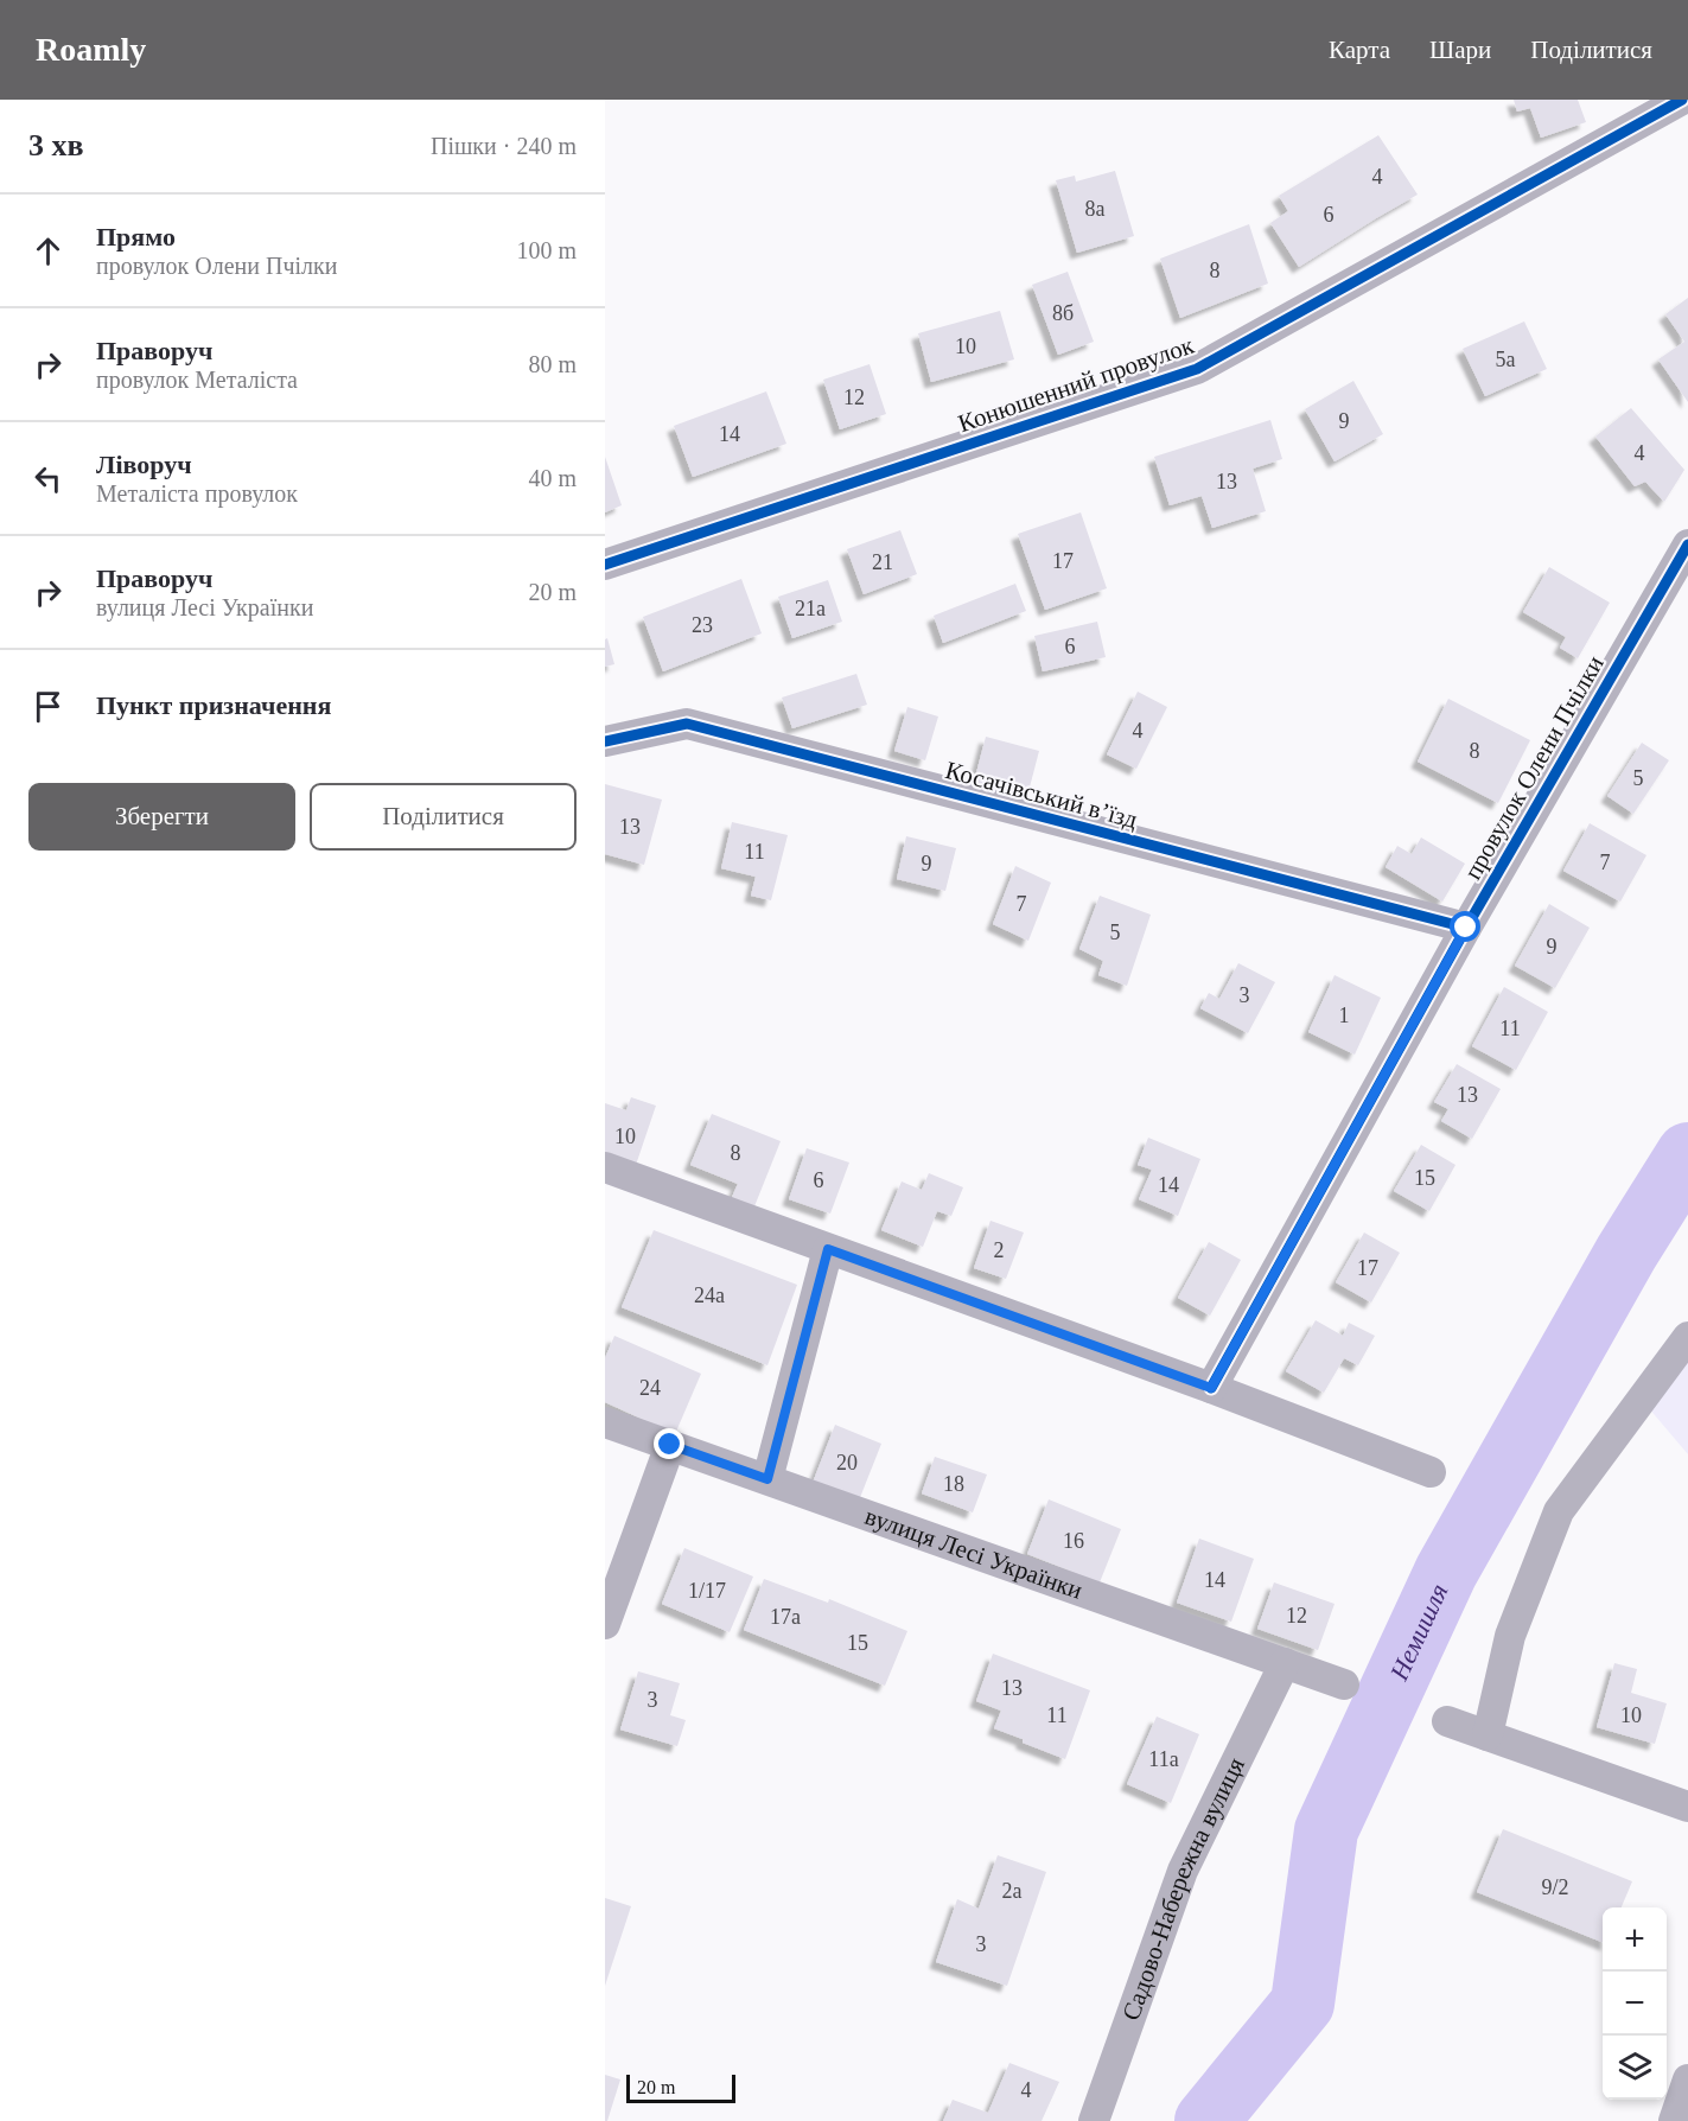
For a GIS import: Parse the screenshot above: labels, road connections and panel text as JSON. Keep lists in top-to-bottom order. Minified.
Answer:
{"streets":{"street":["Конюшенний провулок","провулок Олени Пчілки","Косачівський в’їзд","вулиця Лесі Українки","Садово-Набережна вулиця"]},"crossings":[["провулок Олени Пчілки","Косачівський в’їзд"],["вулиця Лесі Українки","Садово-Набережна вулиця"]],"water":["Немишля"],"house_numbers":["4","8а","6","8","8б","10","5а","12","9","14","4","13","17","21","21а","23","6","4","8","5","13","11","7","9","7","5","9","3","1","11","13","10","8","15","6","14","2","17","24а","24","20","18","16","14","1/17","12","17а","15","13","3","11","10","11а","9/2","2а","3","4"],"scale_bar":"20 m","page":{"header":"Roamly","nav":["Карта","Шари","Поділитися"],"heading":["3 хв","Пішки · 240 m"],"list":[["Прямо","провулок Олени Пчілки","100 m"],["Праворуч","провулок Металіста","80 m"],["Ліворуч","Металіста провулок","40 m"],["Праворуч","вулиця Лесі Українки","20 m"],"Пункт призначення"],"buttons":["Зберегти","Поділитися"],"map_buttons":["+","−"],"scale":"20 m"}}
